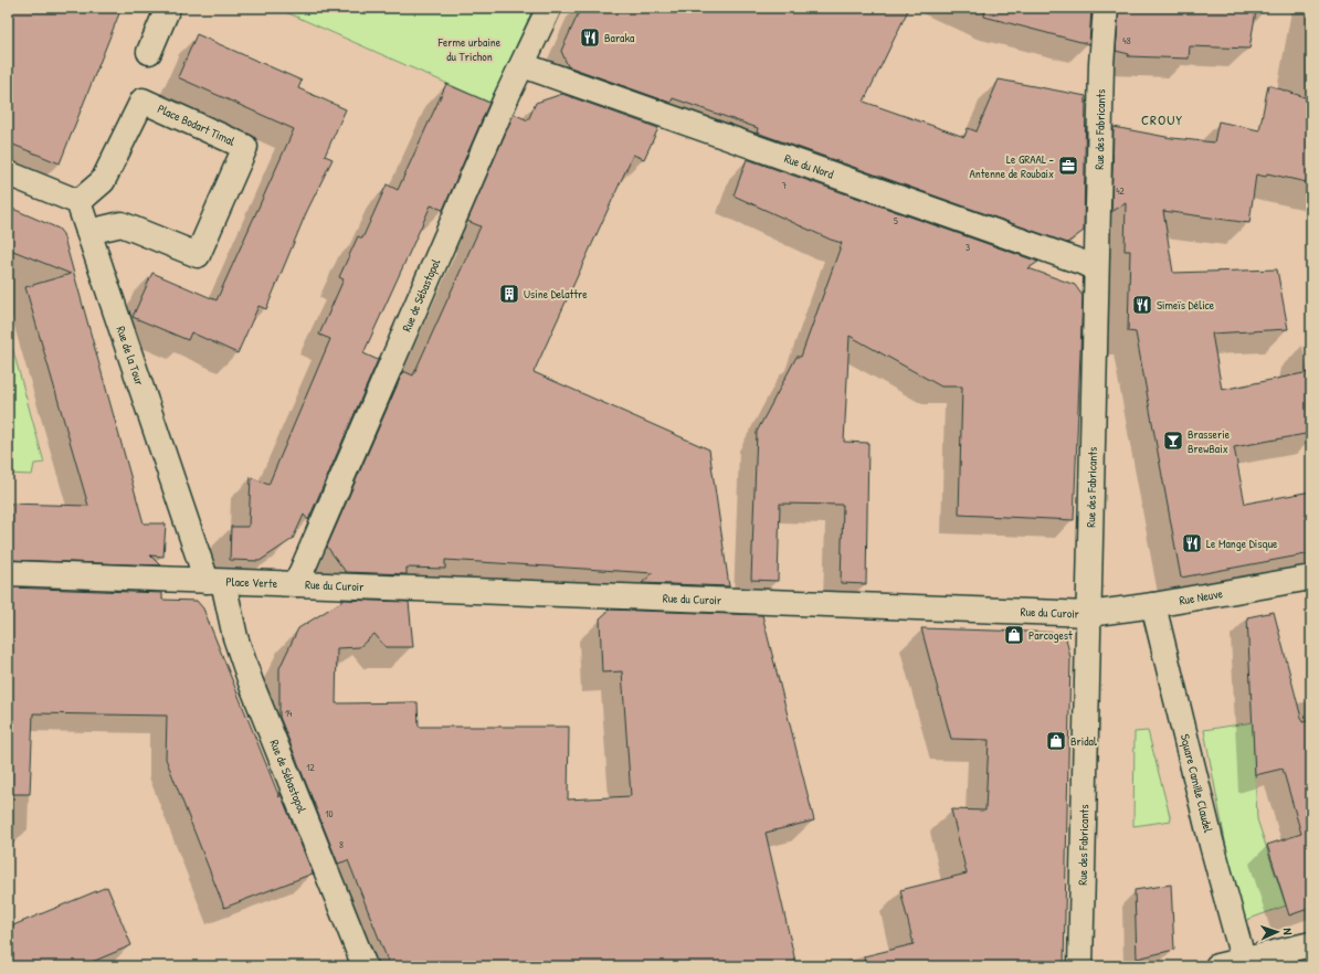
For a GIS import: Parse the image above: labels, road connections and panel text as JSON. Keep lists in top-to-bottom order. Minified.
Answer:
{"streets":{"street":["Place Bodart Timal","Rue des Fabricants","Rue du Nord","Rue de Sébastopol","Rue de la Tour","Place Verte","Rue du Curoir","Rue Neuve","Square Camille Claudel"]},"crossings":[["Place Bodart Timal","Rue de la Tour"],["Rue des Fabricants","Rue du Nord"],["Rue des Fabricants","Rue du Curoir"],["Rue des Fabricants","Rue Neuve"],["Rue du Nord","Rue de Sébastopol"],["Rue de Sébastopol","Rue de la Tour"],["Rue de Sébastopol","Place Verte"],["Rue de Sébastopol","Rue du Curoir"],["Rue de la Tour","Place Verte"],["Place Verte","Rue du Curoir"],["Rue du Curoir","Rue Neuve"],["Rue Neuve","Square Camille Claudel"]],"districts":["CROUY"],"parks":["Ferme urbaine du Trichon"],"places":{"restaurant":["Baraka","Simeïs Délice","Le Mange Disque"],"office":["Le GRAAL - Antenne de Roubaix"],"building":["Usine Delattre"],"bar":["Brasserie BrewBaix"],"shop":["Parcogest","Bridal"]},"house_numbers":["48","7","42","5","3","14","12","10","8"],"north":"right"}
